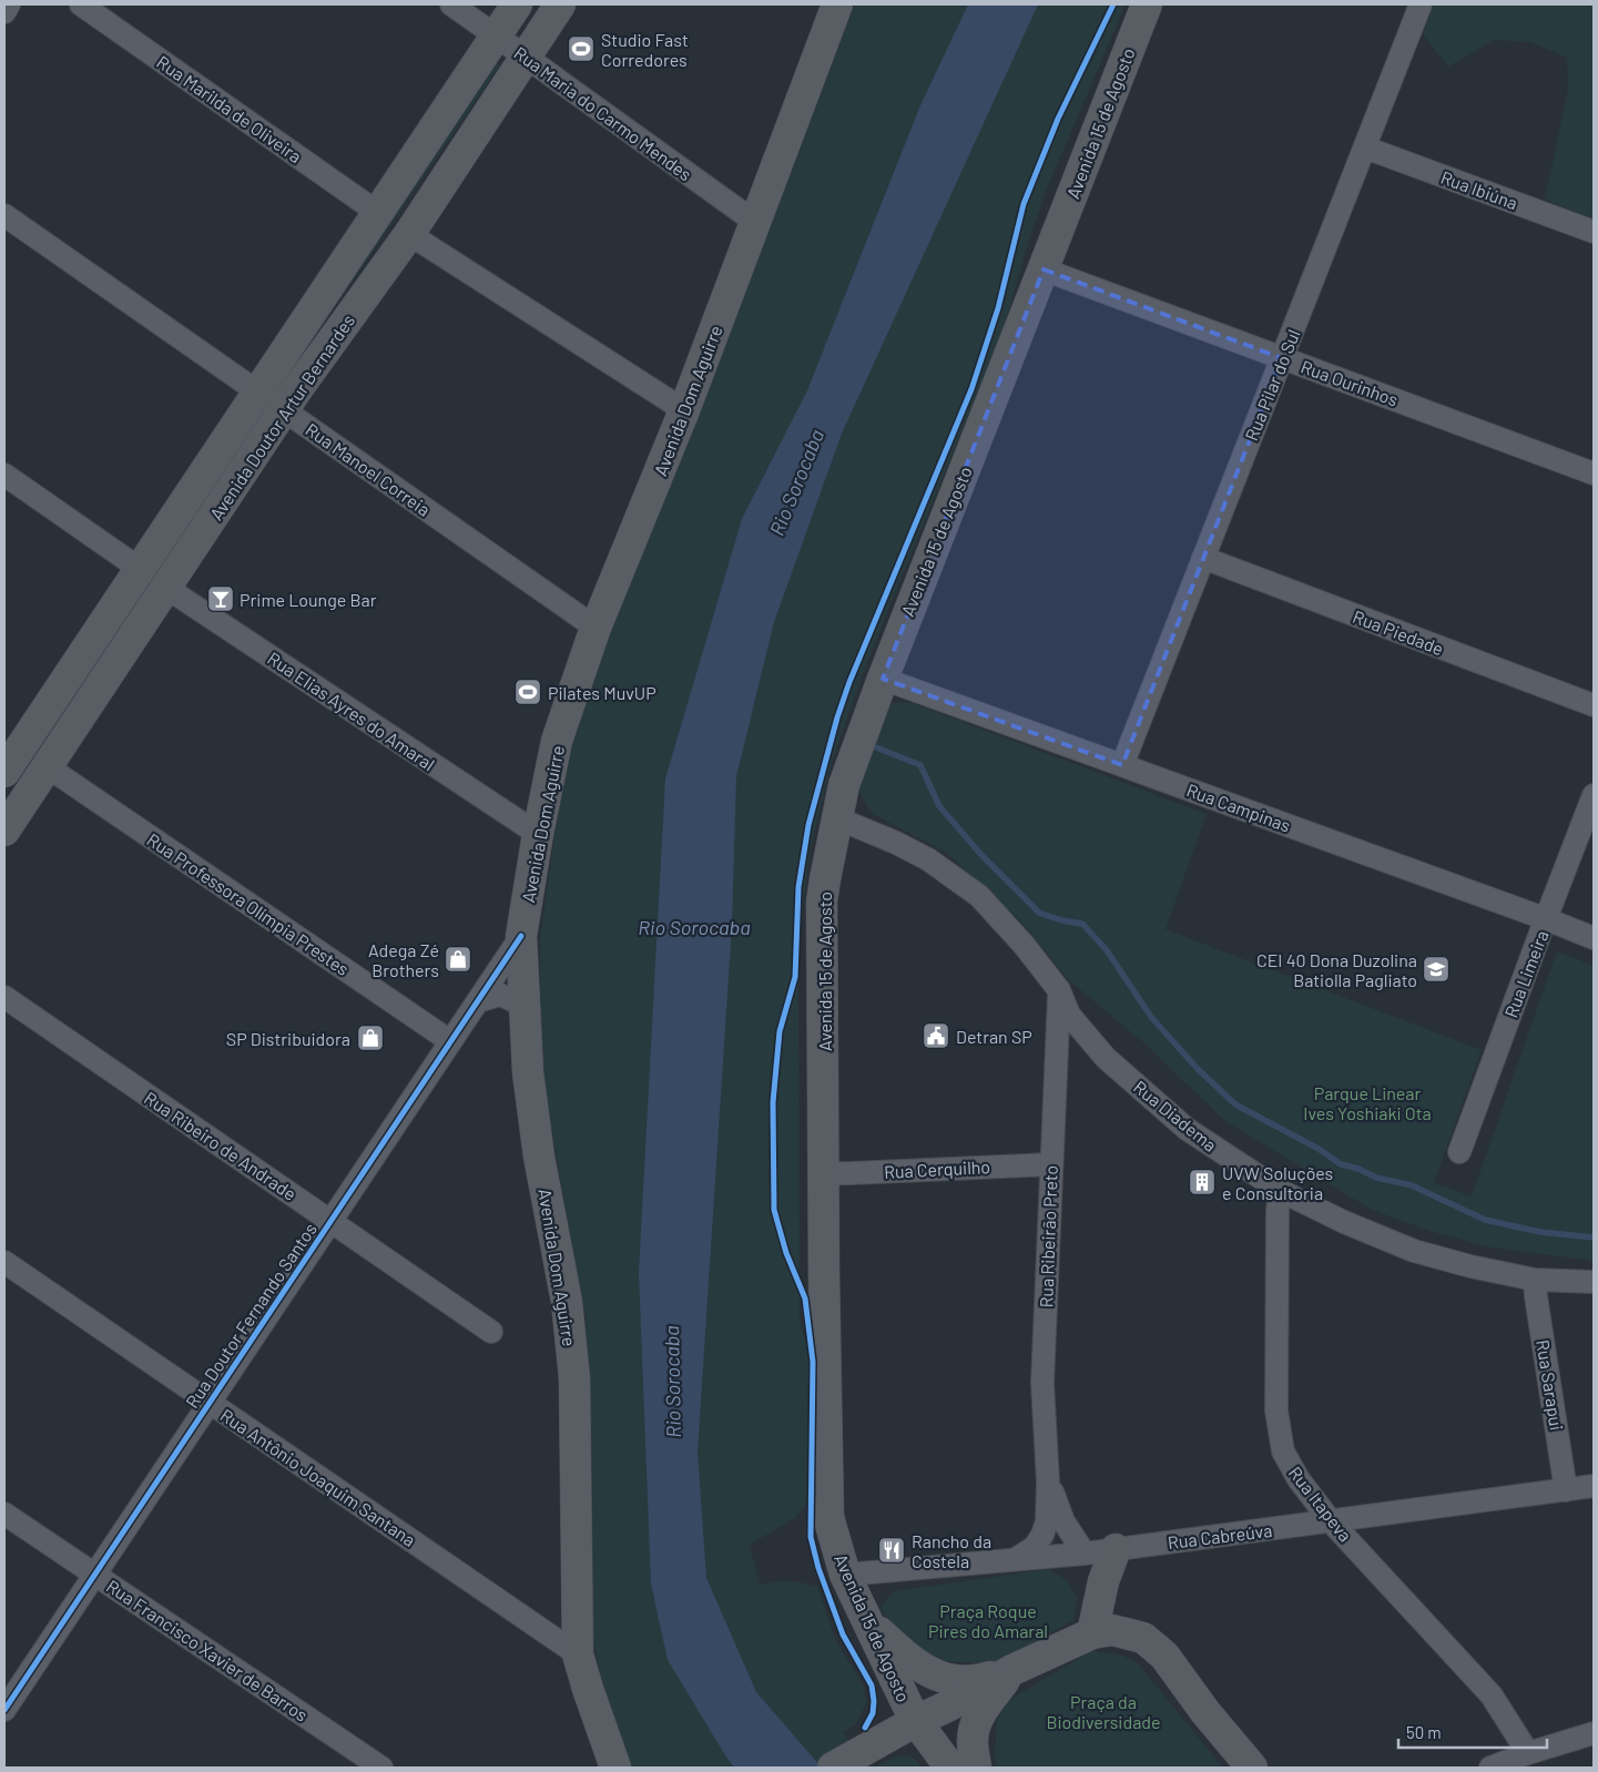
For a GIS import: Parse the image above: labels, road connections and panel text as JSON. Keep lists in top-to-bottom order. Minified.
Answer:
{"streets":{"main road":["Avenida 15 de Agosto","Avenida Dom Aguirre","Avenida Doutor Artur Bernardes"],"street":["Rua Marilda de Oliveira","Rua Maria do Carmo Mendes","Rua Ibiúna","Rua Ourinhos","Rua Pilar do Sul","Rua Manoel Correia","Rua Piedade","Rua Elias Ayres do Amaral","Rua Campinas","Rua Professora Olímpia Prestes","Rua Limeira","Rua Diadema","Rua Ribeiro de Andrade","Rua Cerquilho","Rua Ribeirão Preto","Rua Doutor Fernando Santos","Rua Sarapui","Rua Antônio Joaquim Santana","Rua Itapeva","Rua Cabreúva","Rua Francisco Xavier de Barros"]},"crossings":[["Rua Marilda de Oliveira","Avenida Doutor Artur Bernardes"],["Rua Maria do Carmo Mendes","Avenida Dom Aguirre"],["Rua Maria do Carmo Mendes","Avenida Doutor Artur Bernardes"],["Avenida 15 de Agosto","Rua Ourinhos"],["Avenida 15 de Agosto","Rua Campinas"],["Avenida 15 de Agosto","Rua Diadema"],["Avenida 15 de Agosto","Rua Cerquilho"],["Avenida 15 de Agosto","Rua Cabreúva"],["Rua Ibiúna","Rua Pilar do Sul"],["Rua Ourinhos","Rua Pilar do Sul"],["Rua Pilar do Sul","Rua Piedade"],["Rua Pilar do Sul","Rua Campinas"],["Avenida Dom Aguirre","Rua Manoel Correia"],["Avenida Dom Aguirre","Rua Elias Ayres do Amaral"],["Avenida Dom Aguirre","Rua Doutor Fernando Santos"],["Avenida Dom Aguirre","Rua Antônio Joaquim Santana"],["Avenida Doutor Artur Bernardes","Rua Manoel Correia"],["Avenida Doutor Artur Bernardes","Rua Elias Ayres do Amaral"],["Avenida Doutor Artur Bernardes","Rua Professora Olímpia Prestes"],["Rua Campinas","Rua Limeira"],["Rua Professora Olímpia Prestes","Rua Doutor Fernando Santos"],["Rua Diadema","Rua Ribeirão Preto"],["Rua Diadema","Rua Sarapui"],["Rua Diadema","Rua Itapeva"],["Rua Ribeiro de Andrade","Rua Doutor Fernando Santos"],["Rua Cerquilho","Rua Ribeirão Preto"],["Rua Ribeirão Preto","Rua Cabreúva"],["Rua Doutor Fernando Santos","Rua Antônio Joaquim Santana"],["Rua Doutor Fernando Santos","Rua Francisco Xavier de Barros"],["Rua Sarapui","Rua Cabreúva"],["Rua Itapeva","Rua Cabreúva"]],"water":["Rio Sorocaba"],"parks":["Parque Linear Ives Yoshiaki Ota","Praça Roque Pires do Amaral","Praça da Biodiversidade"],"places":{"sports":["Studio Fast Corredores","Pilates MuvUP"],"bar":["Prime Lounge Bar"],"shop":["Adega Zé Brothers","SP Distribuidora"],"school or university":["CEI 40 Dona Duzolina Batiolla Pagliato"],"public building":["Detran SP"],"building":["UVW Soluções e Consultoria"],"restaurant":["Rancho da Costela"]},"scale_bar":"50 m"}
